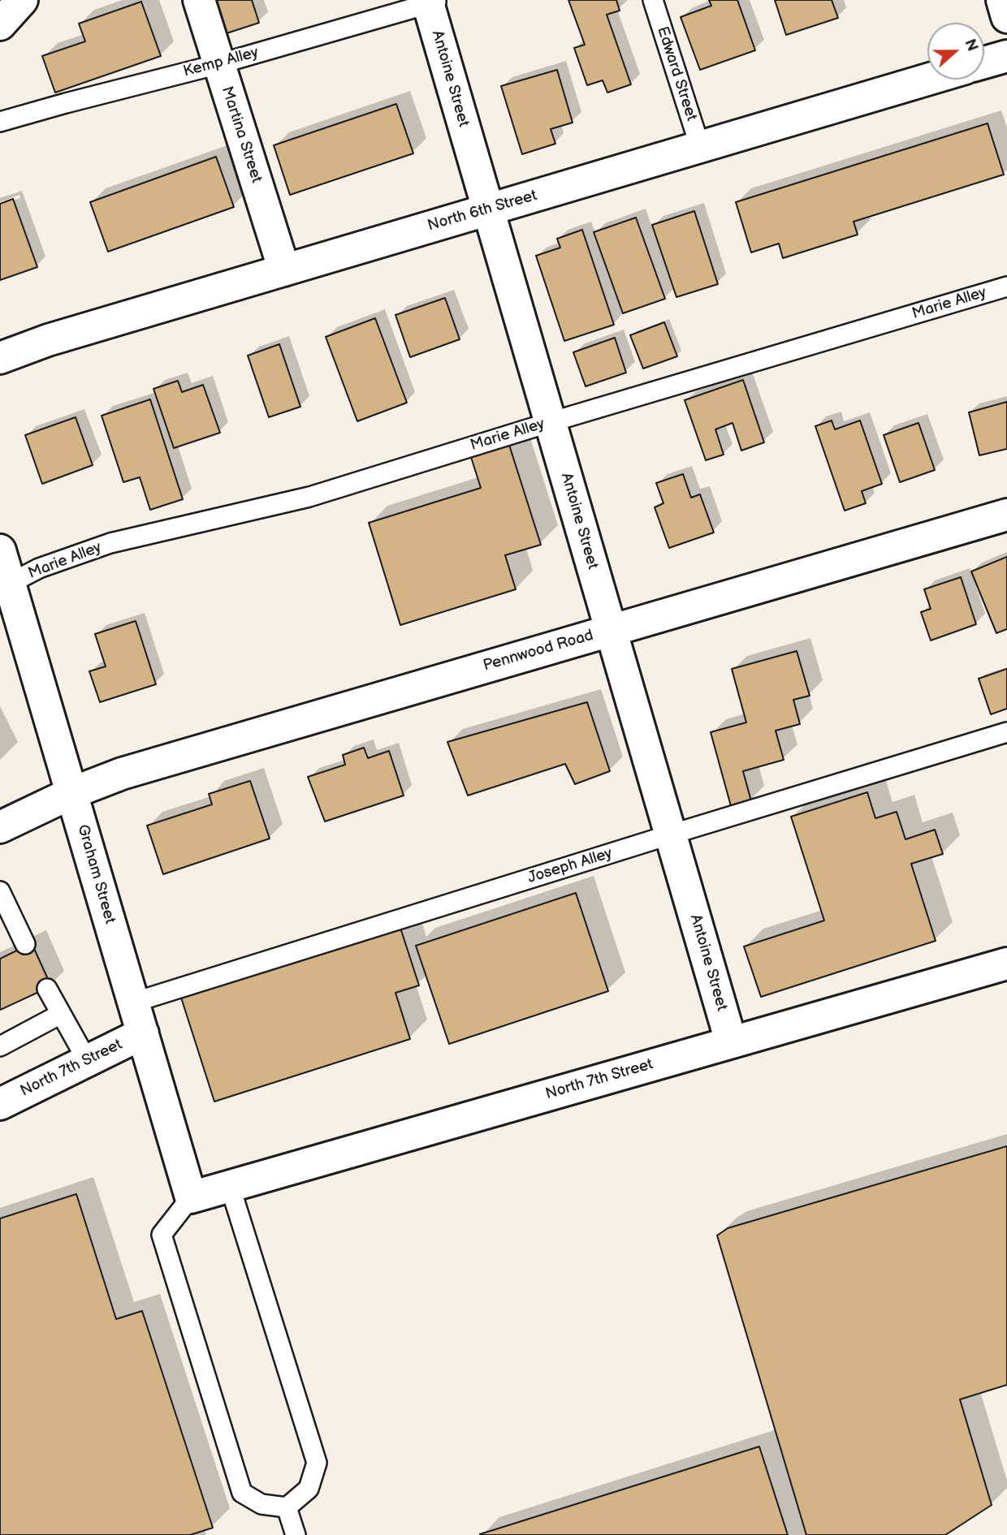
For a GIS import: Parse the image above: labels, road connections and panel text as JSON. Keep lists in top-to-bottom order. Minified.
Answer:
{"streets":{"street":["Antoine Street","Martina Street","North 6th Street","Pennwood Road","Graham Street","North 7th Street"],"lane":["Kemp Alley","Edward Street","Marie Alley","Joseph Alley"]},"crossings":[["Kemp Alley","Antoine Street"],["Kemp Alley","Martina Street"],["Edward Street","North 6th Street"],["Antoine Street","North 6th Street"],["Antoine Street","Marie Alley"],["Antoine Street","Pennwood Road"],["Antoine Street","Joseph Alley"],["Antoine Street","North 7th Street"],["Martina Street","North 6th Street"],["Marie Alley","Graham Street"],["Pennwood Road","Graham Street"],["Joseph Alley","Graham Street"],["Graham Street","North 7th Street"]],"north":"right"}
